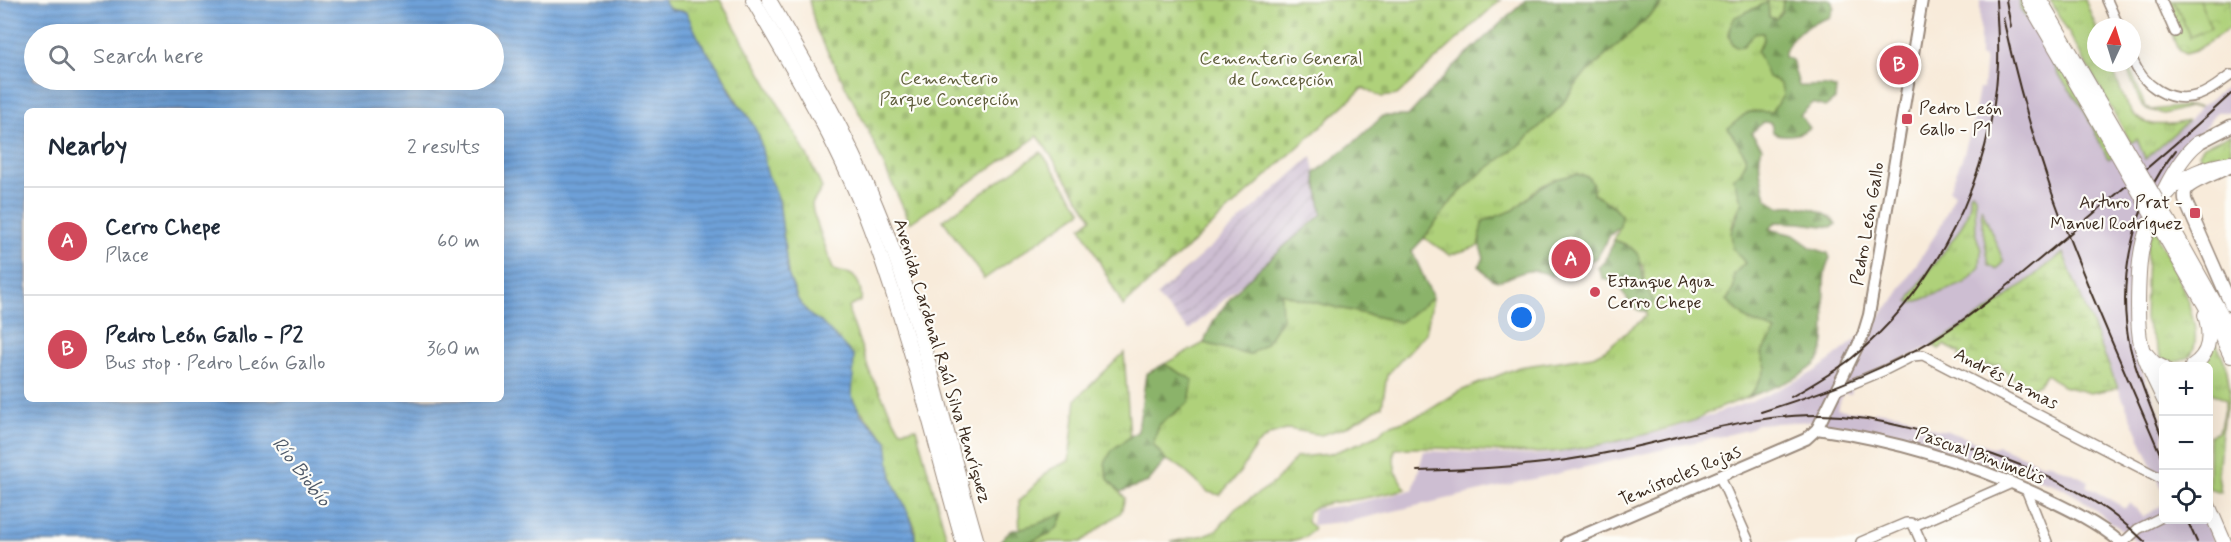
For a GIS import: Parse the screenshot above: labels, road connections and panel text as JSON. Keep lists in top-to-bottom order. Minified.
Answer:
{"streets":{"main road":["Avenida Cardenal Raúl Silva Henríquez"],"street":["Pedro León Gallo","Andrés Lamas","Pascual Binimelis","Temístocles Rojas"]},"crossings":[["Pedro León Gallo","Andrés Lamas"],["Pedro León Gallo","Pascual Binimelis"],["Pedro León Gallo","Temístocles Rojas"]],"water":["Río Biobío"],"parks":["Cementerio General de Concepción","Cementerio Parque Concepción"],"places":{"transit":["Pedro León Gallo - P1","Arturo Prat - Manuel Rodríguez"],"other":["Estanque Agua Cerro Chepe"]},"north":"top","page":{"search":"Search here","pins":["B","A"],"heading":["Nearby","2 results"],"list":[{"mark":"A","name":"Cerro Chepe","note":"Place","value":"60 m"},{"mark":"B","name":"Pedro León Gallo - P2","note":"Bus stop · Pedro León Gallo","value":"360 m"}],"map_buttons":["+","−"]}}
